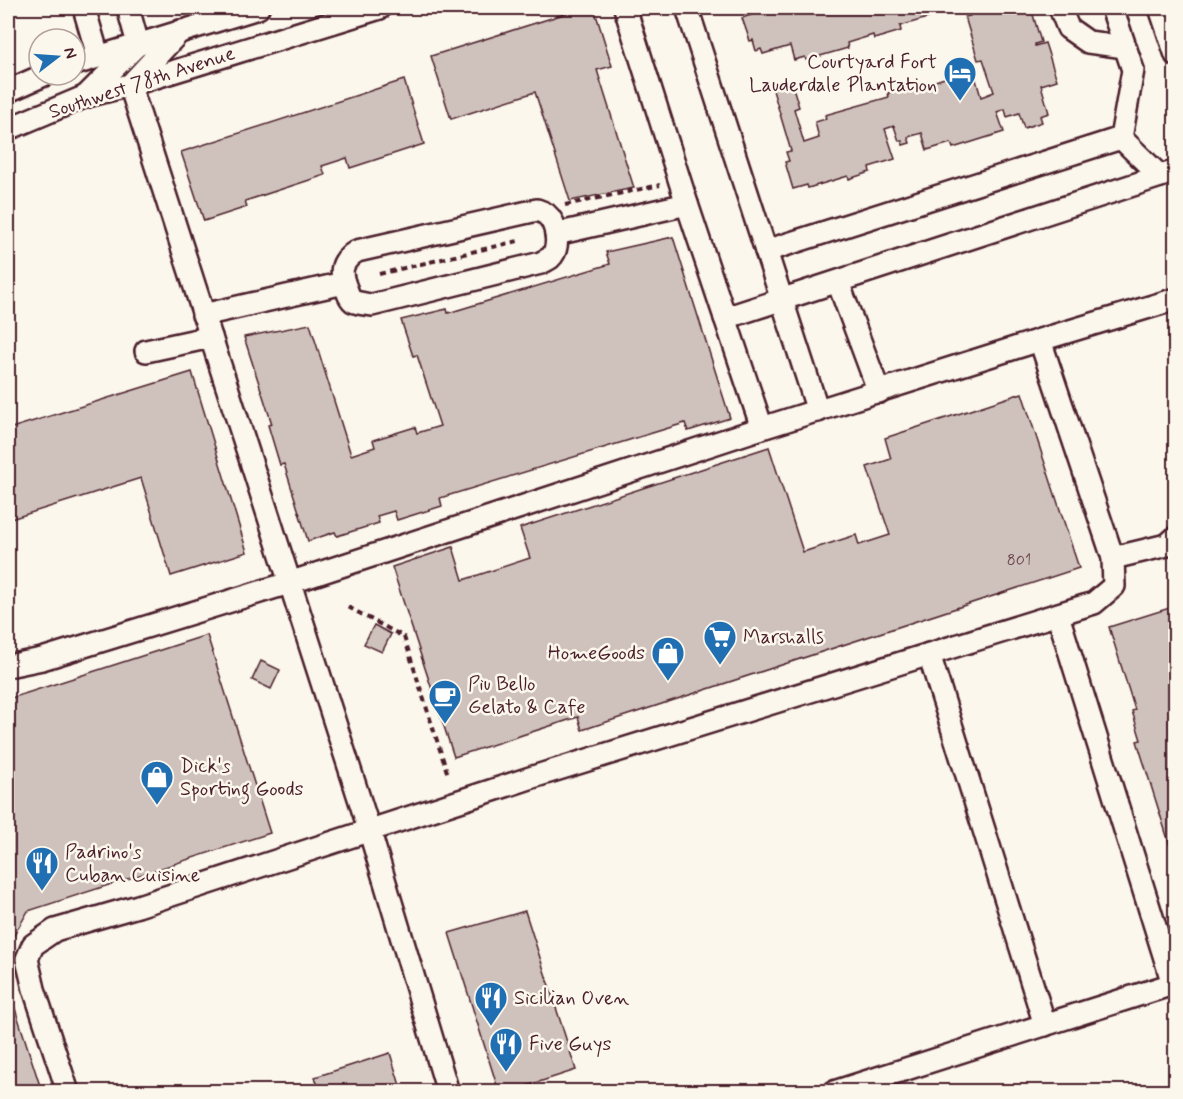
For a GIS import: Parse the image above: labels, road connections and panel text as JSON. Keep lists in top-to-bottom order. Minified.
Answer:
{"streets":{"street":["Southwest 78th Avenue"]},"places":{"hotel":["Courtyard Fort Lauderdale Plantation"],"supermarket":["Marshalls"],"shop":["HomeGoods","Dick's Sporting Goods"],"cafe":["Piu Bello Gelato & Cafe"],"restaurant":["Padrino's Cuban Cuisine","Sicilian Oven","Five Guys"]},"house_numbers":["801"],"north":"right"}
